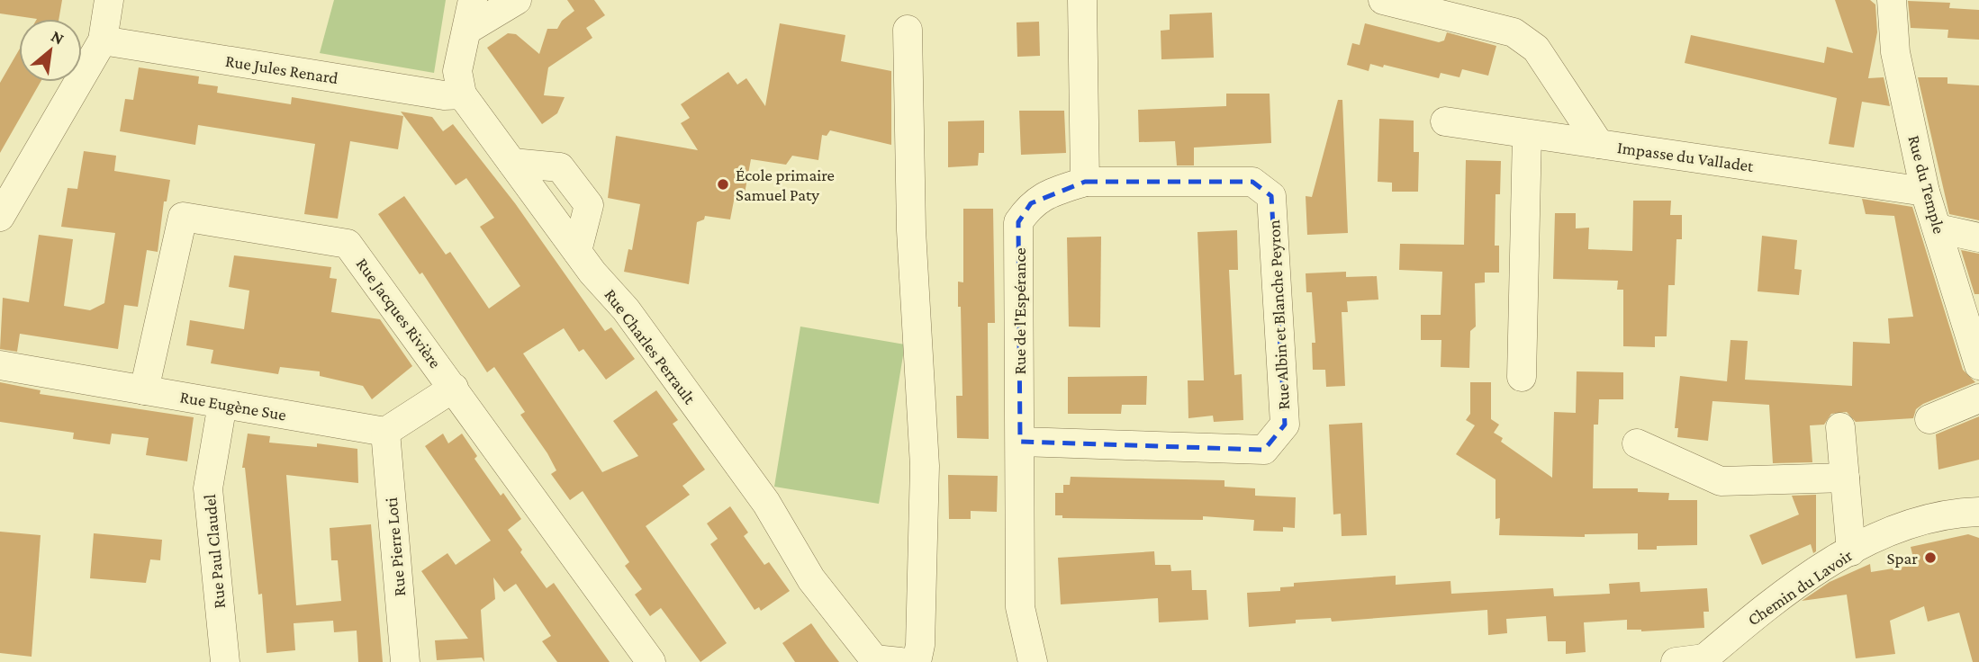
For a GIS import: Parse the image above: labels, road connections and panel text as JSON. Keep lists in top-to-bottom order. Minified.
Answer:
{"streets":{"street":["Rue Jules Renard","Impasse du Valladet","Rue du Temple","Rue de l'Espérance","Rue Jacques Rivière","Rue Albin et Blanche Peyron","Rue Charles Perrault","Rue Eugène Sue","Rue Pierre Loti","Rue Paul Claudel","Chemin du Lavoir"]},"crossings":[["Rue Jules Renard","Rue Charles Perrault"],["Impasse du Valladet","Rue du Temple"],["Rue de l'Espérance","Rue Albin et Blanche Peyron"],["Rue Jacques Rivière","Rue Eugène Sue"],["Rue Eugène Sue","Rue Pierre Loti"],["Rue Eugène Sue","Rue Paul Claudel"]],"places":["École primaire Samuel Paty","Spar"],"north":"top right"}
